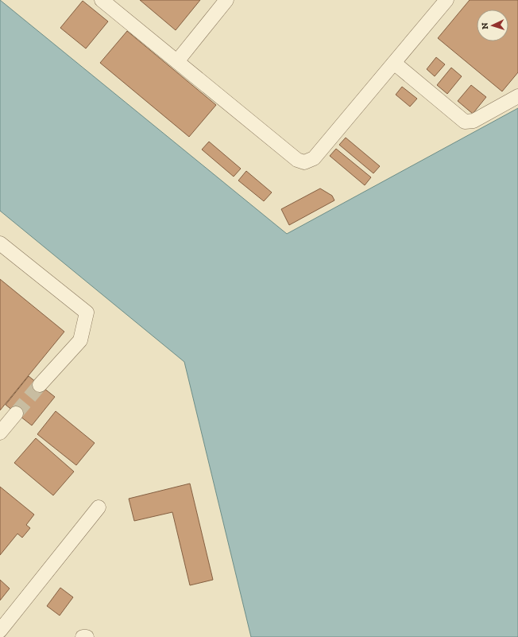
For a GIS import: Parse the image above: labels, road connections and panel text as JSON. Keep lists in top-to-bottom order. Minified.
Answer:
{"north":"left"}
